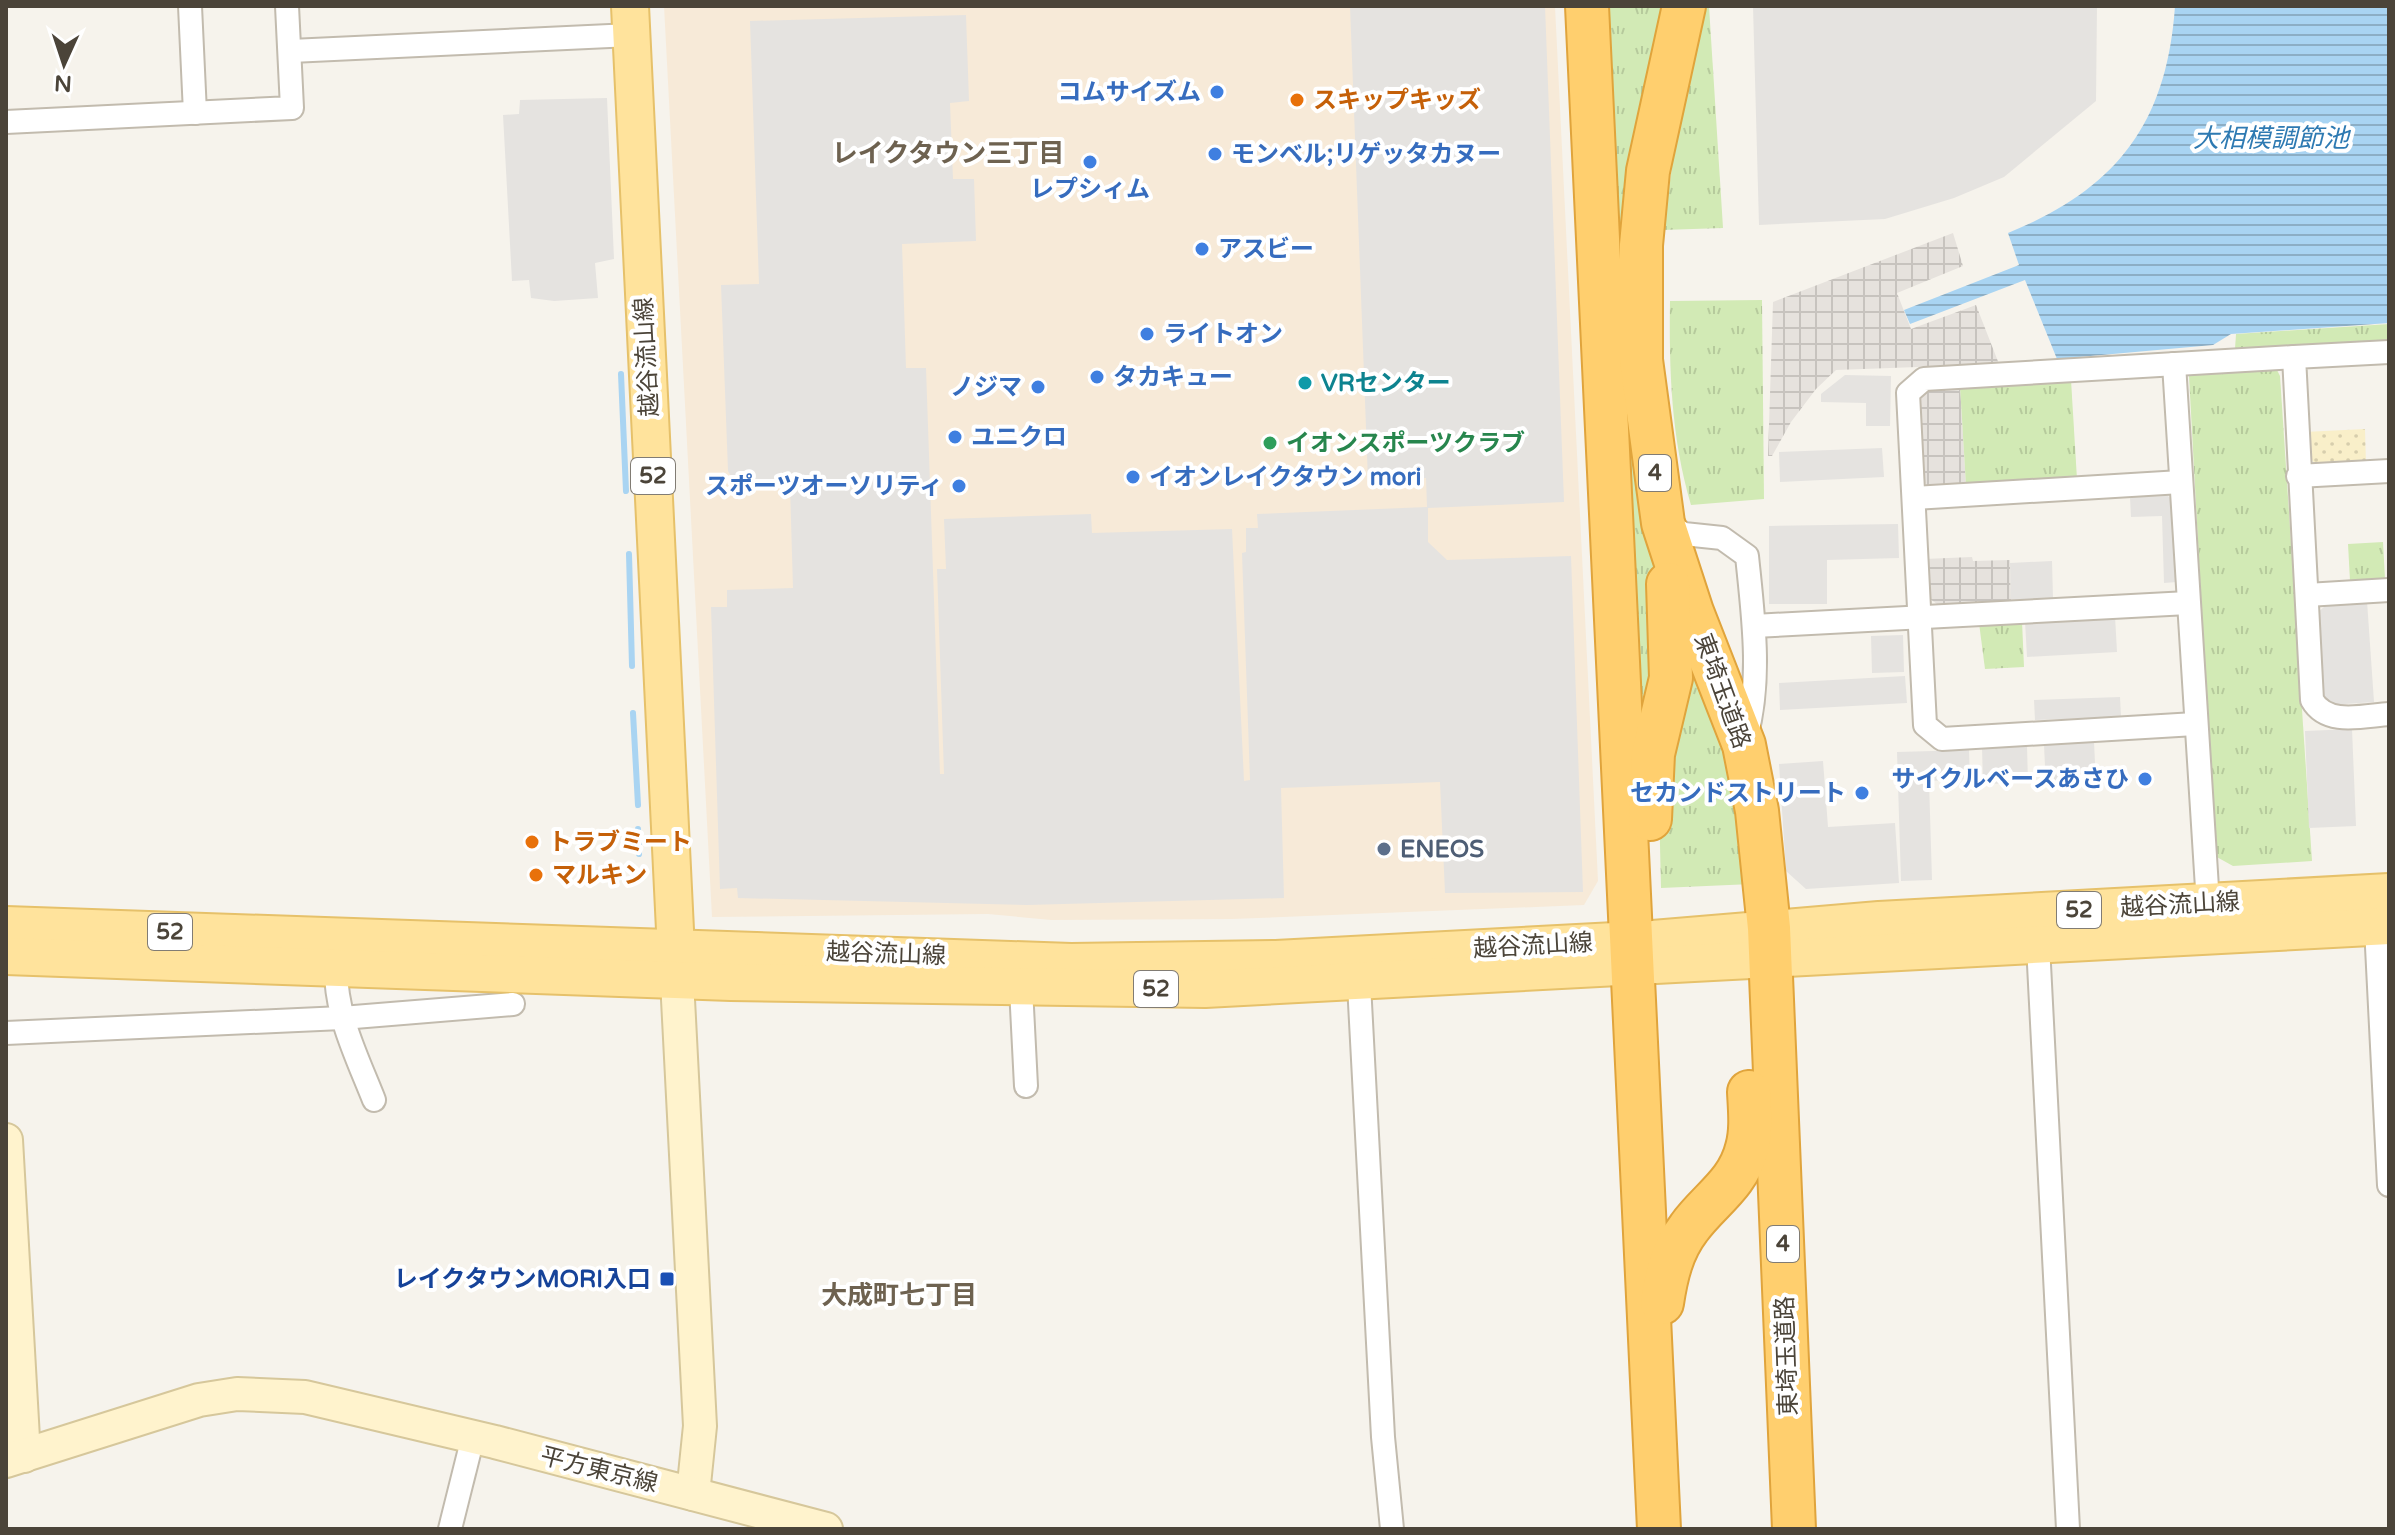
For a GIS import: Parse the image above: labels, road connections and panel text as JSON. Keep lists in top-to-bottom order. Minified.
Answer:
{"streets":{"highway":["4","東埼玉道路"],"main road":["越谷流山線","52","平方東京線"]},"crossings":[["越谷流山線","4"],["越谷流山線","東埼玉道路"],["4","東埼玉道路"]],"districts":["レイクタウン三丁目","大成町七丁目"],"water":["大相模調節池"],"places":{"other":["コムサイズム","スキップキッズ","モンベル;リゲッタカヌー","レプシィム","アスビー","ライトオン","タカキュー","VRセンター","ノジマ","ユニクロ","イオンスポーツクラブ","イオンレイクタウン mori","スポーツオーソリティ","サイクルベースあさひ","セカンドストリート","トラブミート","ENEOS","マルキン"],"transit":["レイクタウンMORI入口"]},"north":"bottom"}
